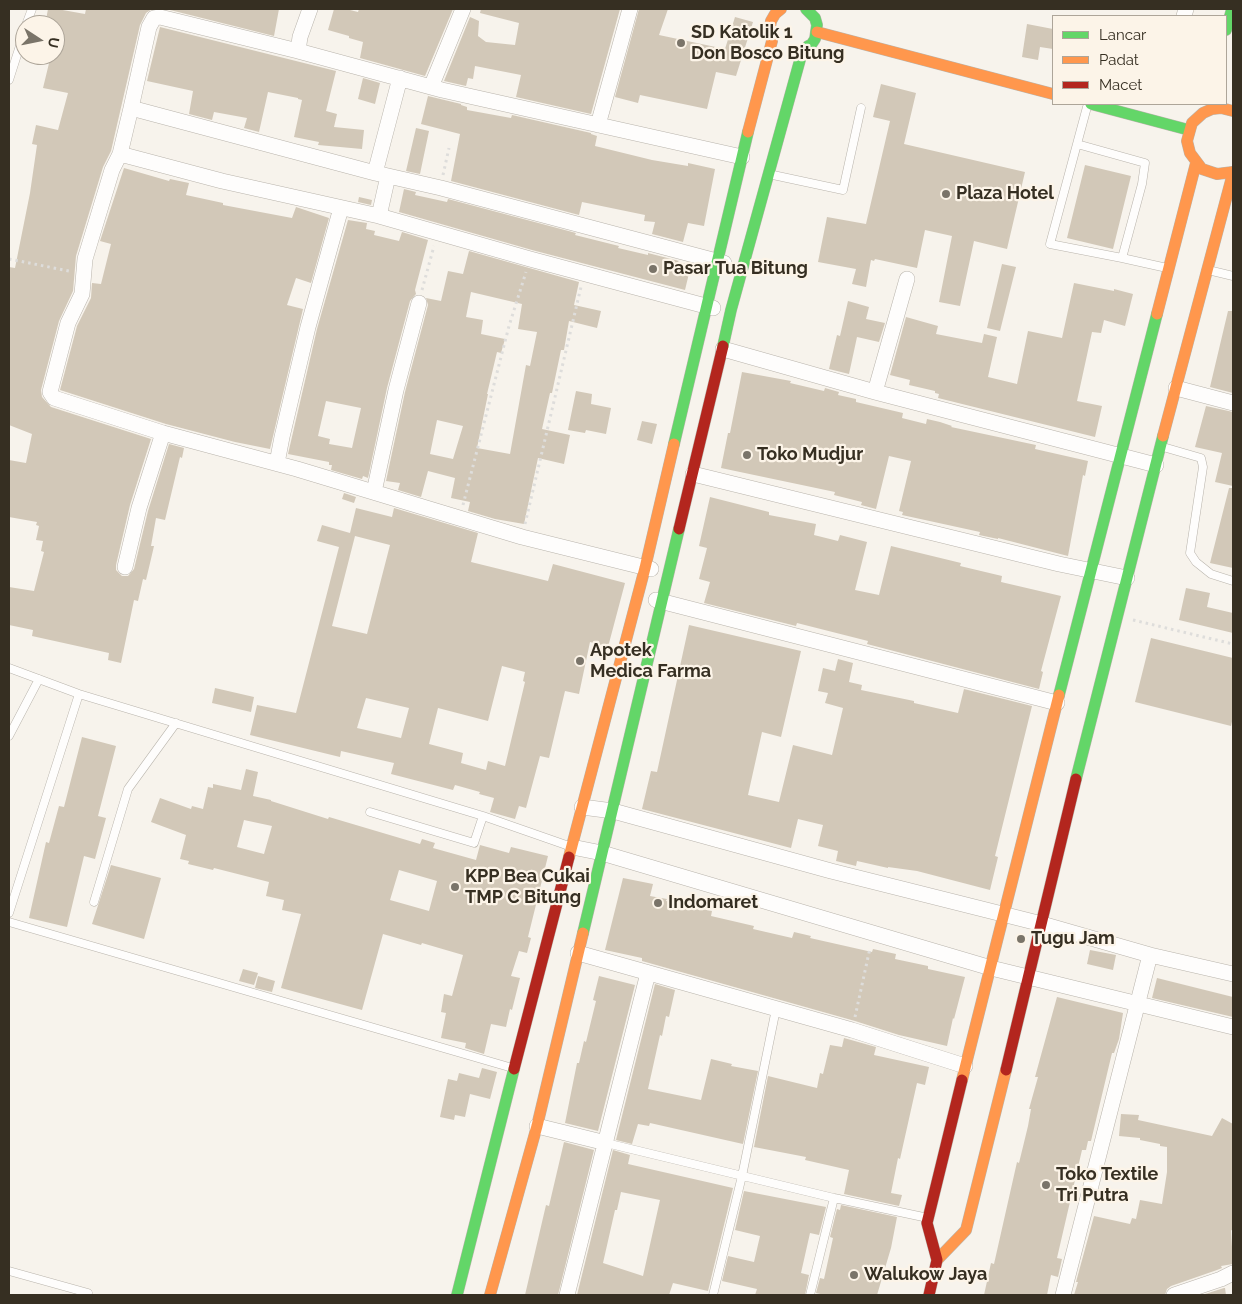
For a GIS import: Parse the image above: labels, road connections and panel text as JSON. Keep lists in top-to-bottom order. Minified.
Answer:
{"places":["SD Katolik 1 Don Bosco Bitung","Plaza Hotel","Pasar Tua Bitung","Toko Mudjur","Apotek Medica Farma","KPP Bea Cukai TMP C Bitung","Indomaret","Tugu Jam","Toko Textile Tri Putra","Walukow Jaya"],"legend":["Lancar","Padat","Macet"],"north":"right"}
